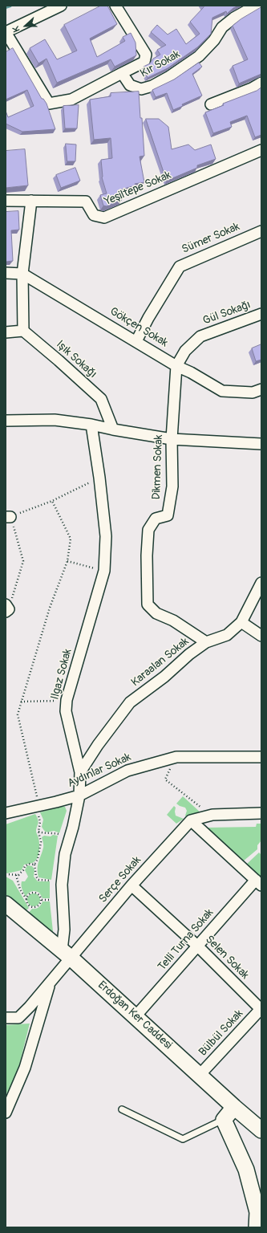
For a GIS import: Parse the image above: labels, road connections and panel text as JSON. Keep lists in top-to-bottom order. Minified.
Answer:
{"streets":{"main road":["Erdoğan Ker Caddesi"],"street":["Kır Sokak","Yeşiltepe Sokak","Sümer Sokak","Gül Sokağı","Gökçen Sokak","Işık Sokağı","Dikmen Sokak","Karaalan Sokak","Ilgaz Sokak","Aydınlar Sokak","Serçe Sokak","Telli Turna Sokak","Selen Sokak","Bülbül Sokak"]},"crossings":[["Sümer Sokak","Gökçen Sokak"],["Gül Sokağı","Gökçen Sokak"],["Gül Sokağı","Dikmen Sokak"],["Gökçen Sokak","Dikmen Sokak"],["Dikmen Sokak","Karaalan Sokak"],["Karaalan Sokak","Ilgaz Sokak"],["Ilgaz Sokak","Aydınlar Sokak"],["Ilgaz Sokak","Serçe Sokak"],["Ilgaz Sokak","Erdoğan Ker Caddesi"],["Serçe Sokak","Selen Sokak"],["Serçe Sokak","Erdoğan Ker Caddesi"],["Telli Turna Sokak","Selen Sokak"],["Telli Turna Sokak","Erdoğan Ker Caddesi"],["Selen Sokak","Bülbül Sokak"],["Erdoğan Ker Caddesi","Bülbül Sokak"]],"north":"left"}
